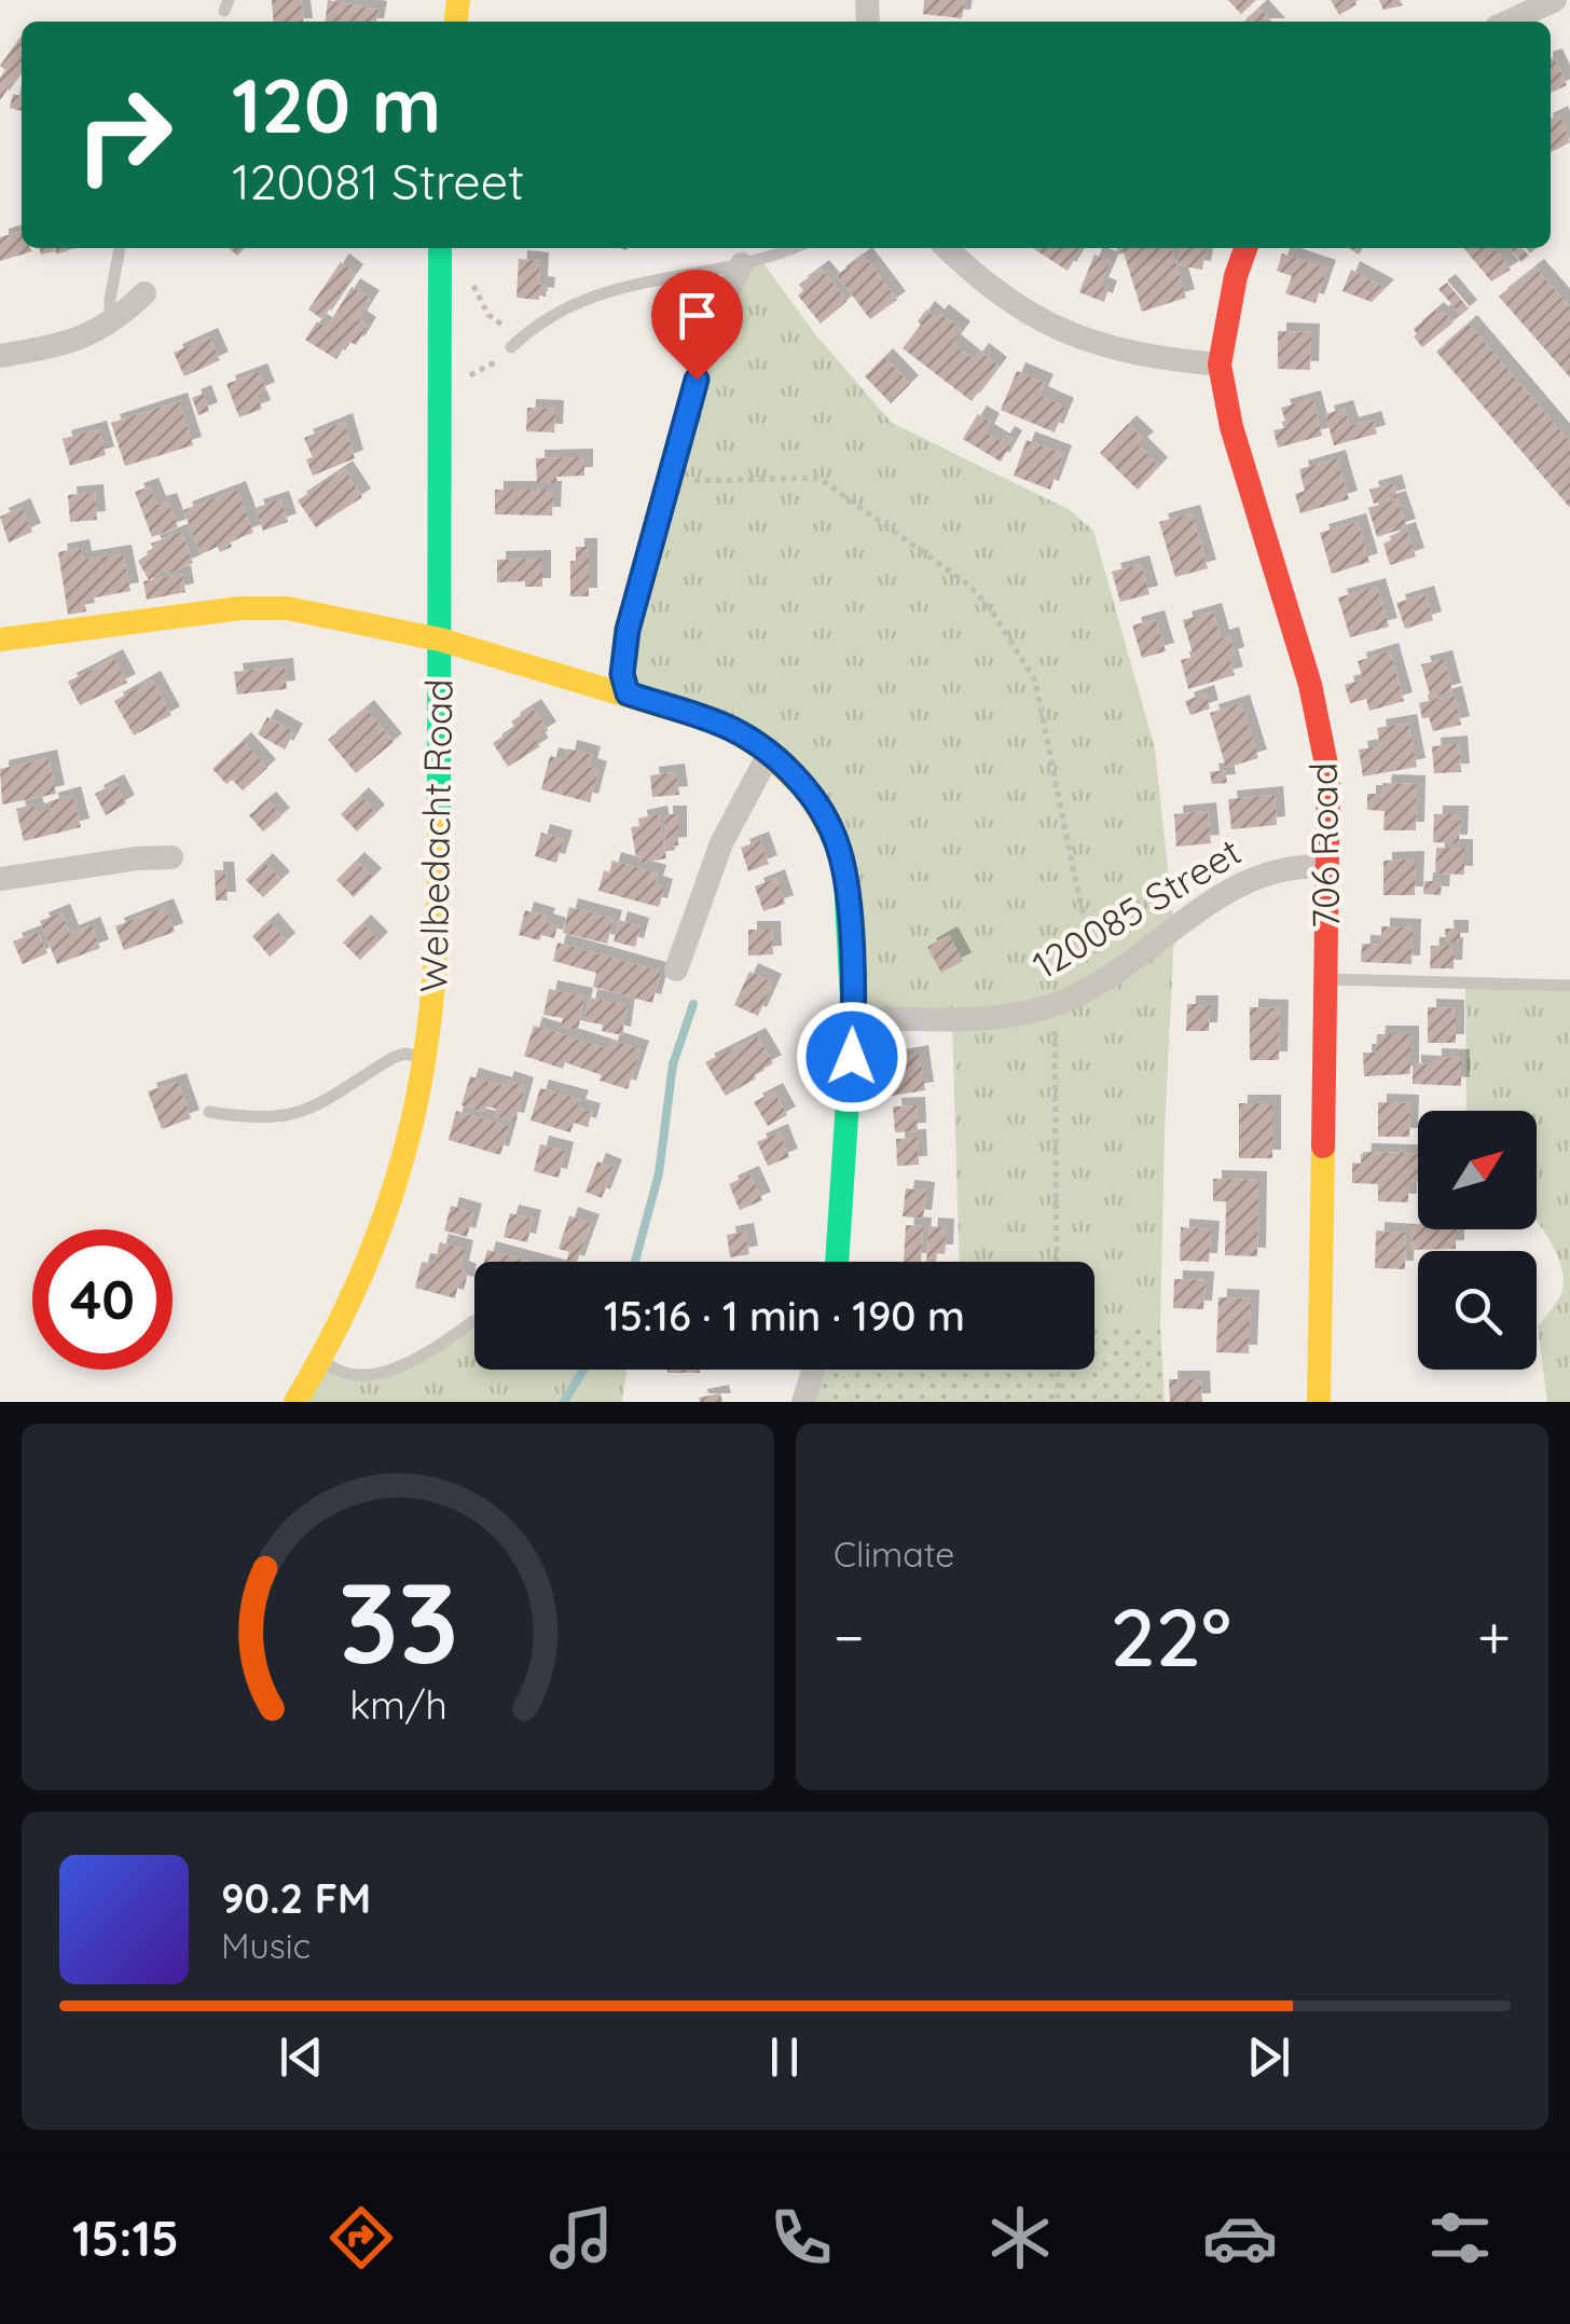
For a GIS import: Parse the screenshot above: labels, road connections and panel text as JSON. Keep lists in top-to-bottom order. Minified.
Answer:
{"streets":{"street":["Welbedacht Road","706 Road","120085 Street"]},"crossings":[["706 Road","120085 Street"]],"north":"top right","page":{"turn":["120 m","120081 Street"],"limit":"40","trip":"15:16 · 1 min · 190 m","tile":"Climate","heat":["−","22°","+"],"song":["90.2 FM","Music"],"tabs":"15:15","gauge":["33","km/h"]}}
